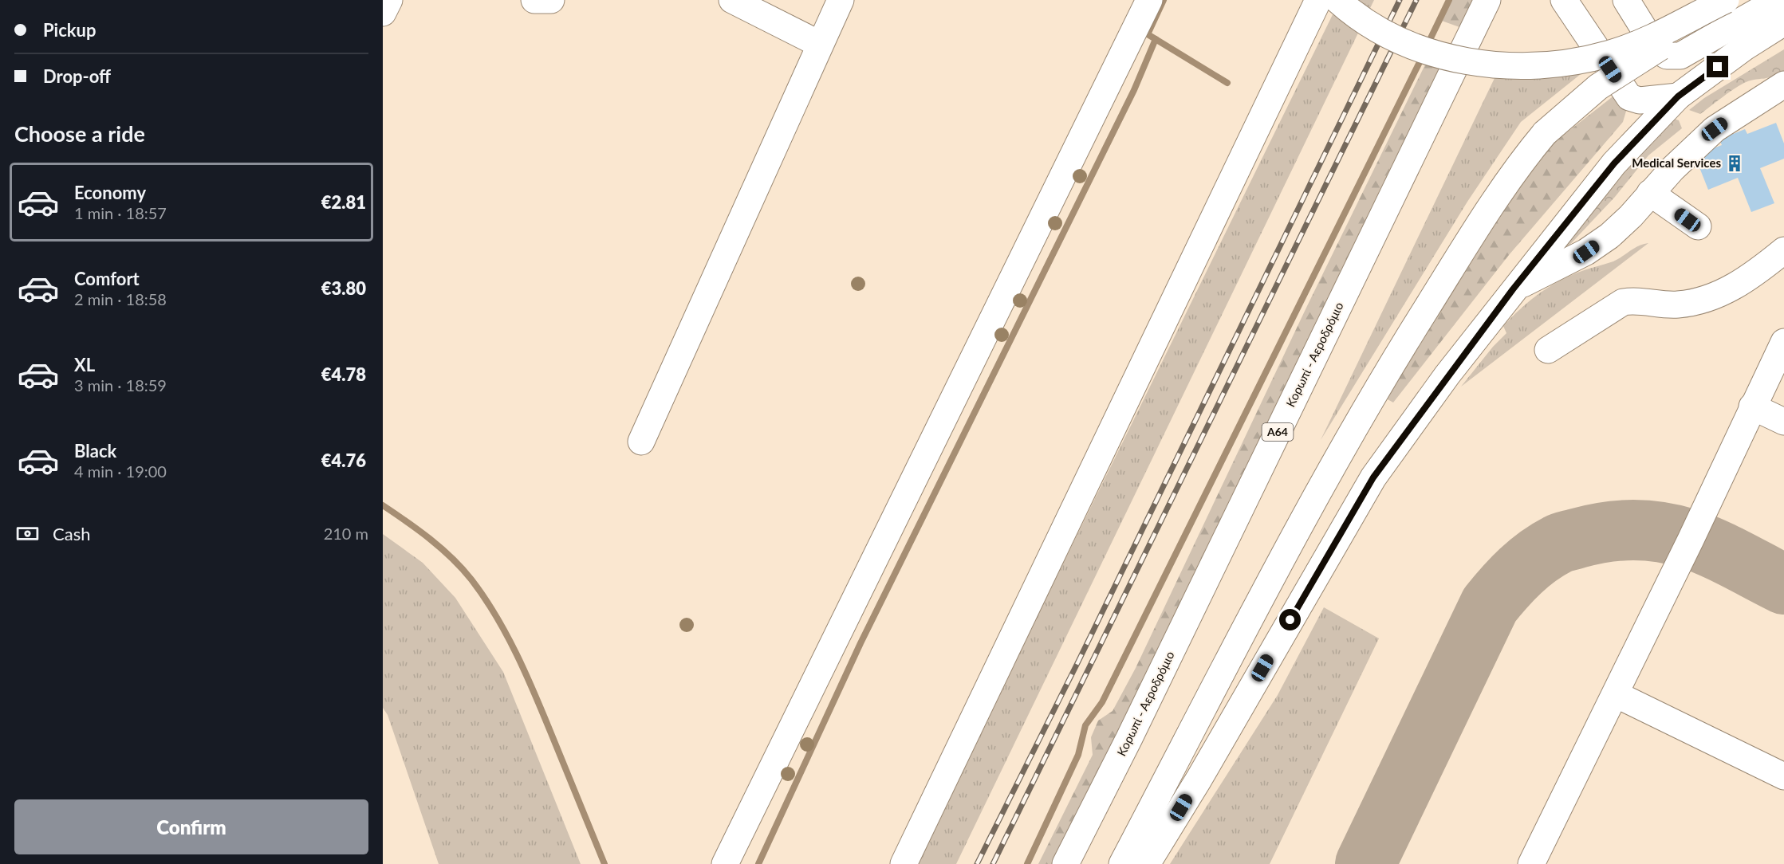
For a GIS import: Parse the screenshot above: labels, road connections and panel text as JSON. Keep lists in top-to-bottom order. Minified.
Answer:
{"streets":{"main road":["Κορωπί - Αεροδρόμιο","Α64"]},"places":{"building":["Medical Services"]},"page":{"banner":["Pickup","Drop-off"],"heading":"Choose a ride","list":[{"name":"Economy","note":"1 min · 18:57","value":"€2.81"},{"name":"Comfort","note":"2 min · 18:58","value":"€3.80"},{"name":"XL","note":"3 min · 18:59","value":"€4.78"},{"name":"Black","note":"4 min · 19:00","value":"€4.76"}],"pay":["Cash","210 m"],"buttons":"Confirm"}}
